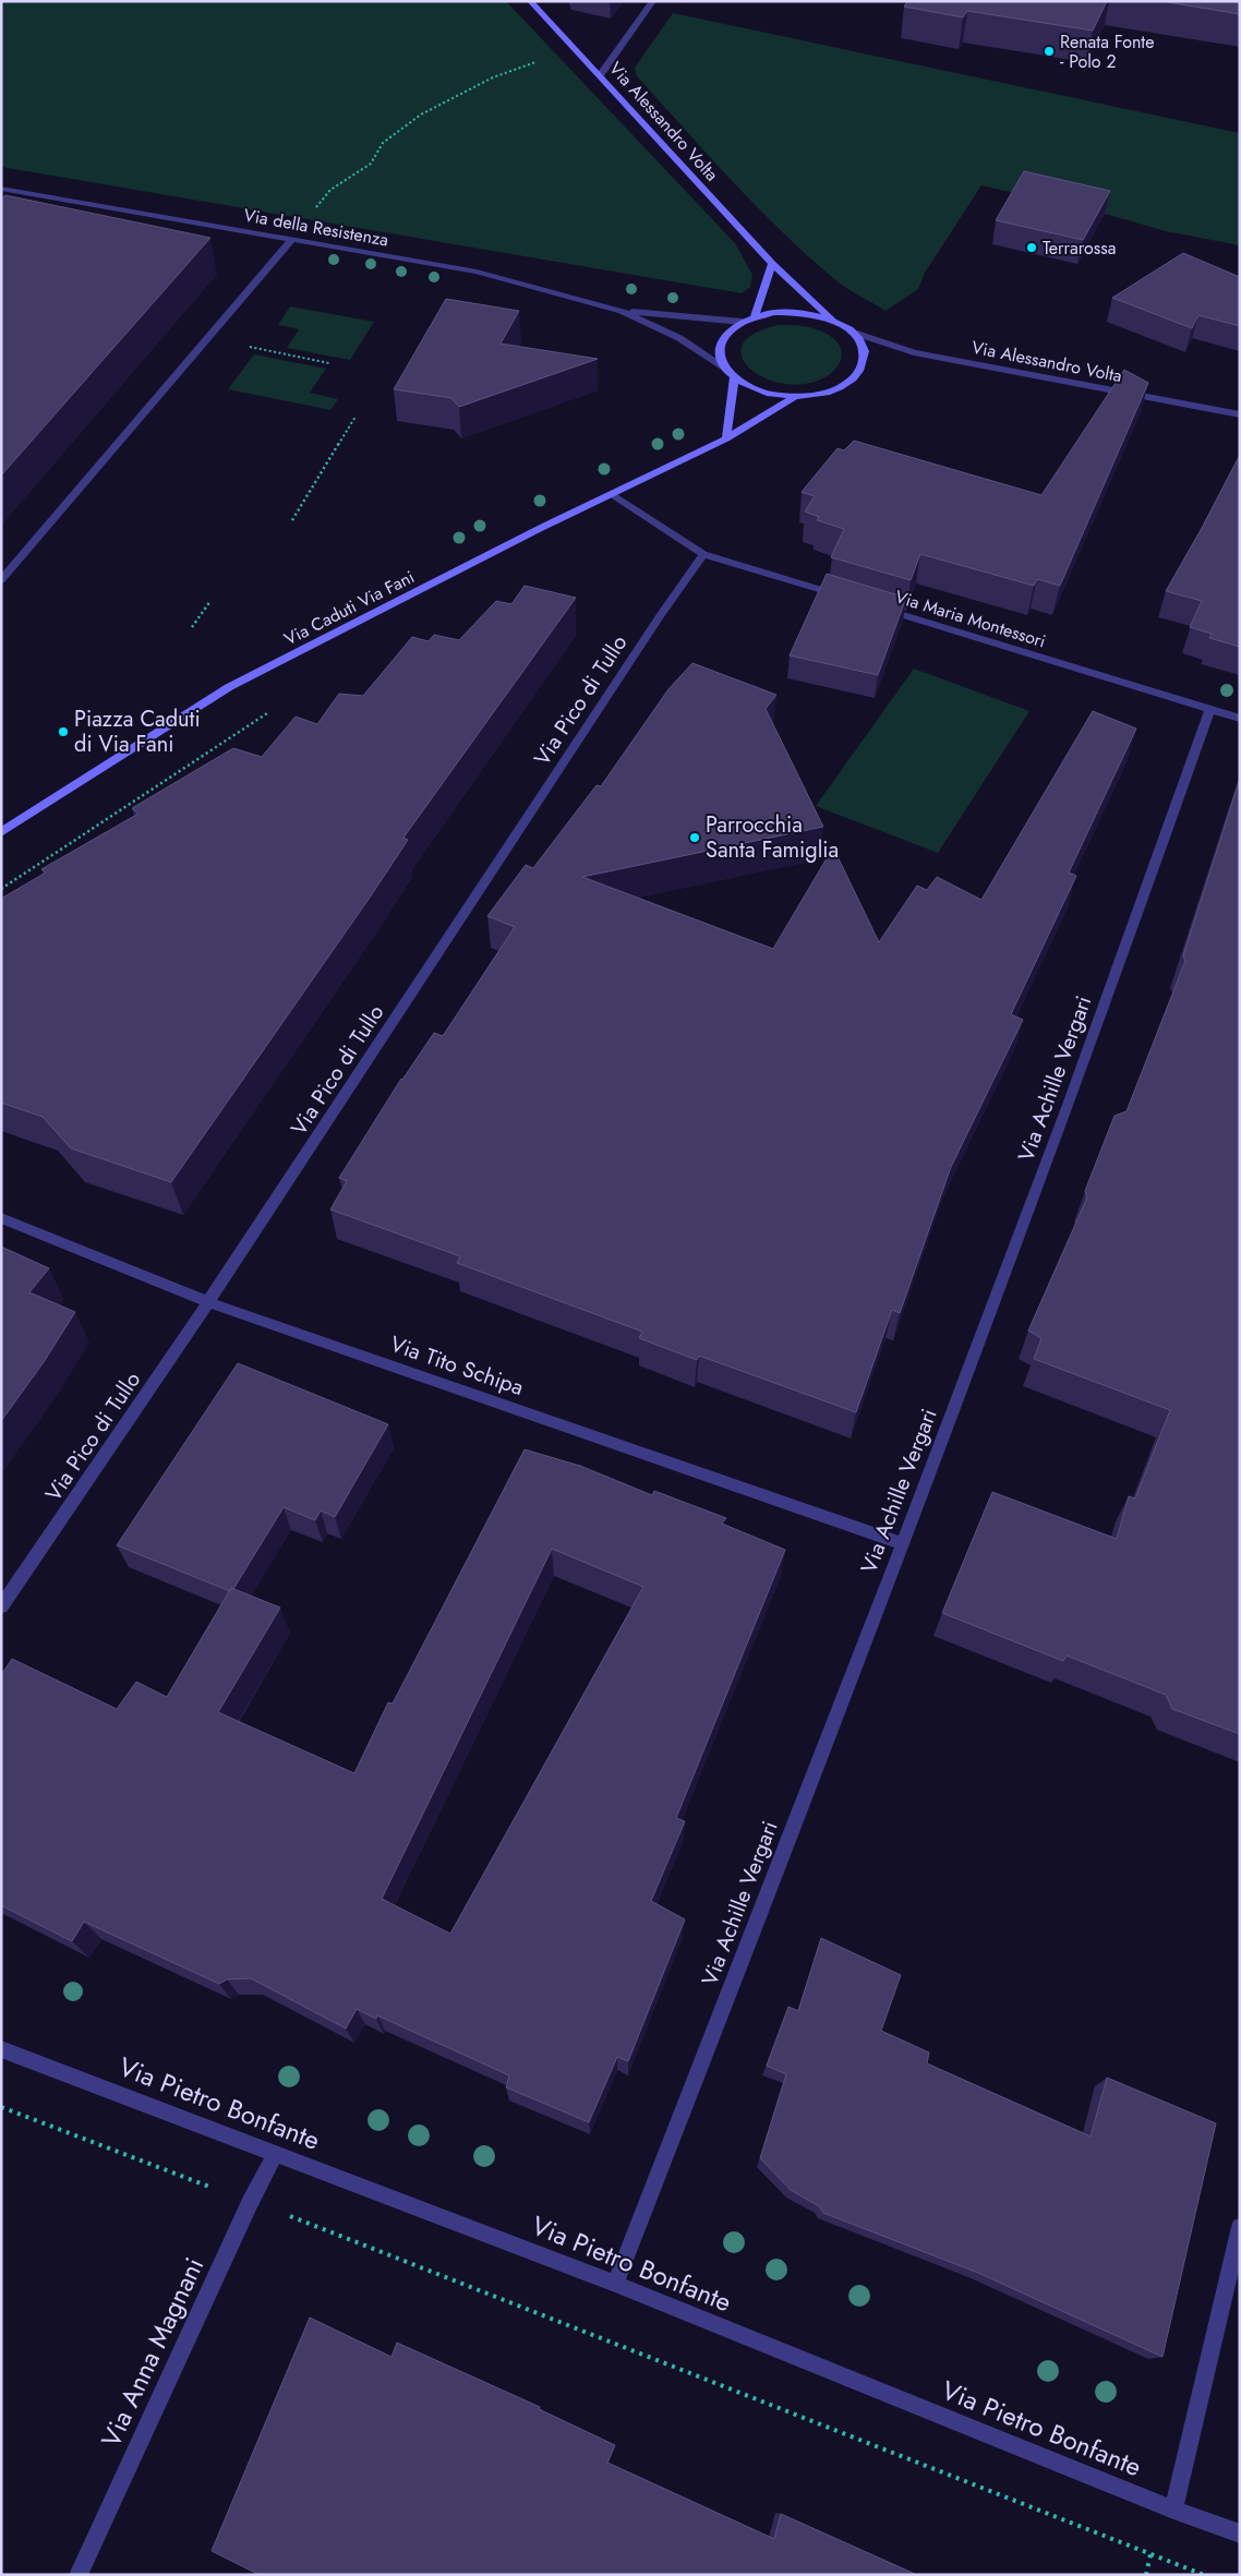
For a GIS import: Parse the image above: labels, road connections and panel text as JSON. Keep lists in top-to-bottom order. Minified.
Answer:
{"streets":{"street":["Via Alessandro Volta","Via della Resistenza","Via Caduti Via Fani","Via Maria Montessori","Via Pico di Tullo","Via Achille Vergari","Via Tito Schipa","Via Pietro Bonfante","Via Anna Magnani"]},"crossings":[["Via Alessandro Volta","Via della Resistenza"],["Via Alessandro Volta","Via Caduti Via Fani"],["Via della Resistenza","Via Caduti Via Fani"],["Via Maria Montessori","Via Achille Vergari"],["Via Pico di Tullo","Via Tito Schipa"],["Via Achille Vergari","Via Tito Schipa"],["Via Achille Vergari","Via Pietro Bonfante"],["Via Pietro Bonfante","Via Anna Magnani"]],"places":["Renata Fonte - Polo 2","Terrarossa","Piazza Caduti di Via Fani","Parrocchia Santa Famiglia"]}
